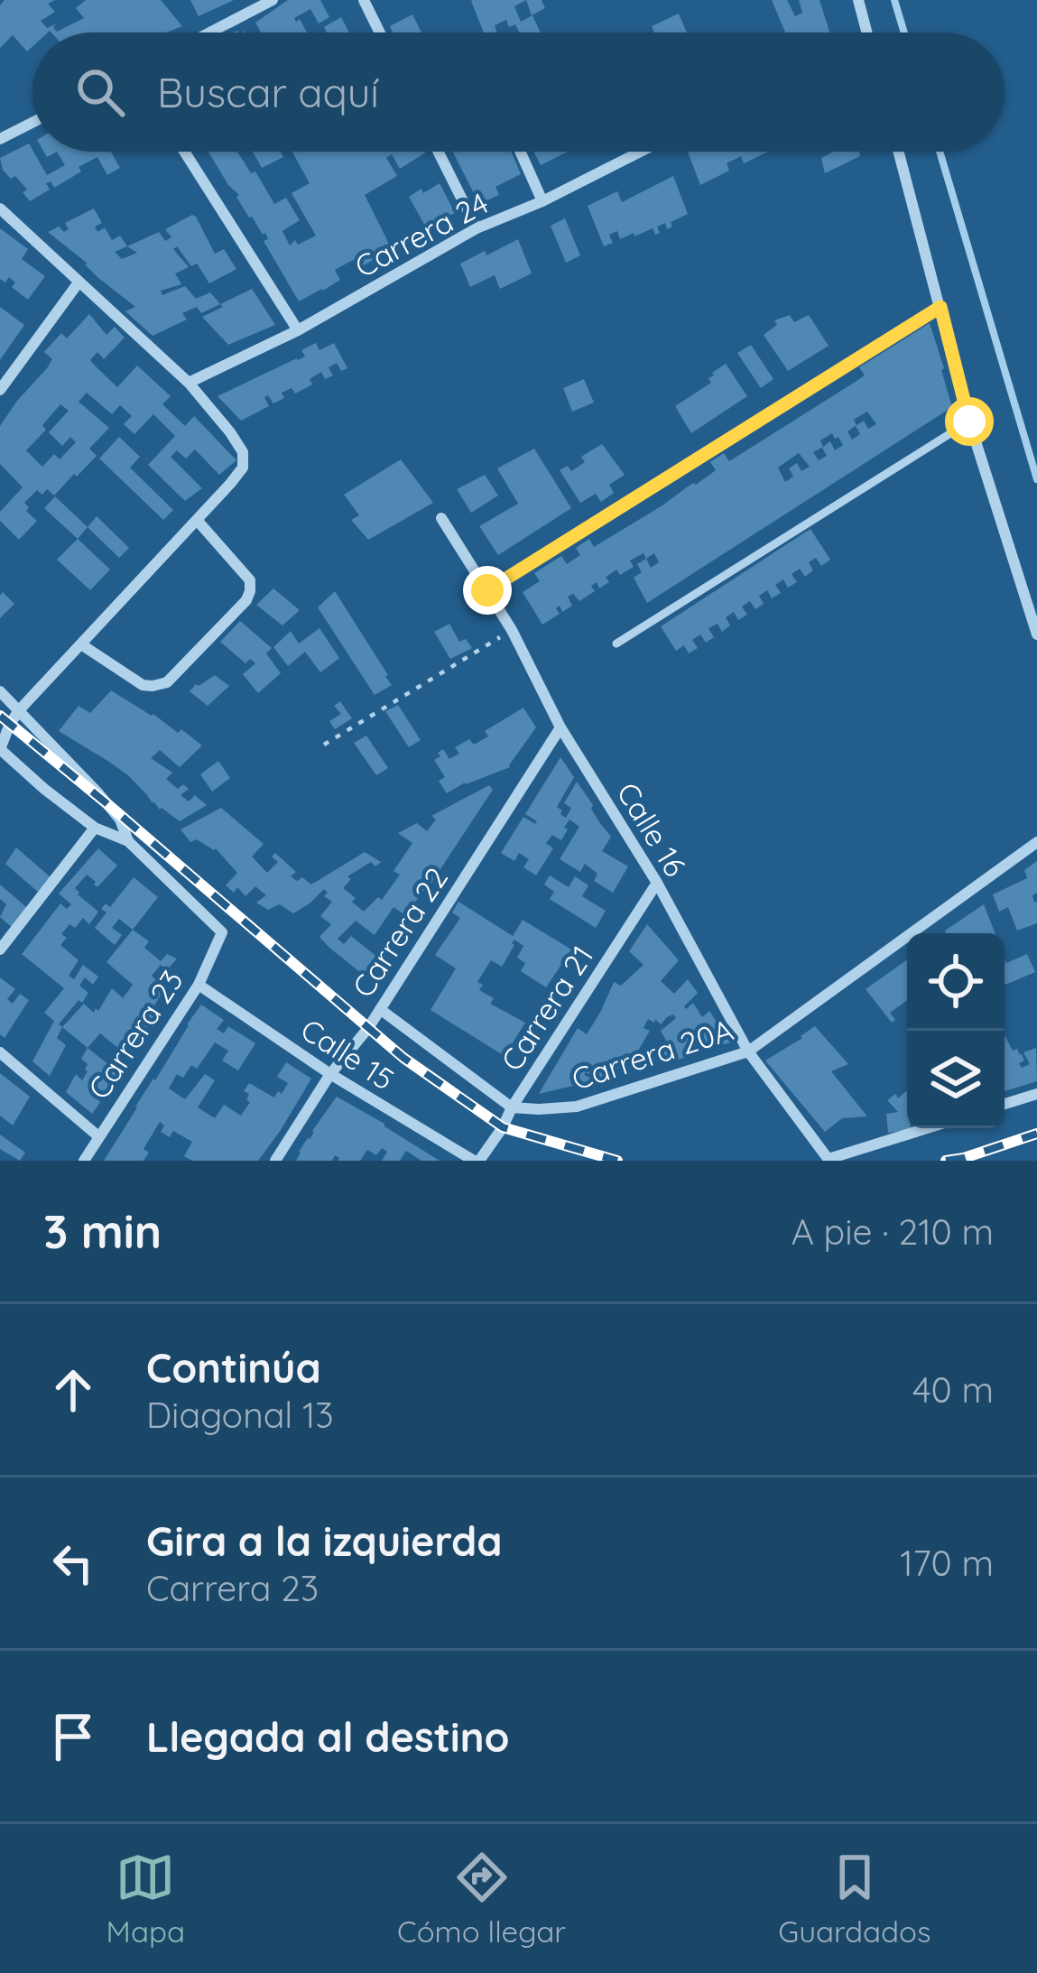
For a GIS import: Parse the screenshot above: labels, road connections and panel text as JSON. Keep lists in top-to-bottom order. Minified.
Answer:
{"streets":{"street":["Carrera 24","Calle 16","Carrera 22","Carrera 21","Carrera 23","Calle 15","Carrera 20A"]},"crossings":[["Calle 16","Carrera 22"],["Calle 16","Carrera 21"],["Calle 16","Carrera 20A"],["Carrera 22","Calle 15"],["Carrera 21","Calle 15"],["Carrera 21","Carrera 20A"],["Carrera 23","Calle 15"]],"page":{"search":"Buscar aquí","heading":["3 min","A pie · 210 m"],"list":[["Continúa","Diagonal 13","40 m"],["Gira a la izquierda","Carrera 23","170 m"],"Llegada al destino"],"nav":["Mapa","Cómo llegar","Guardados"]}}
